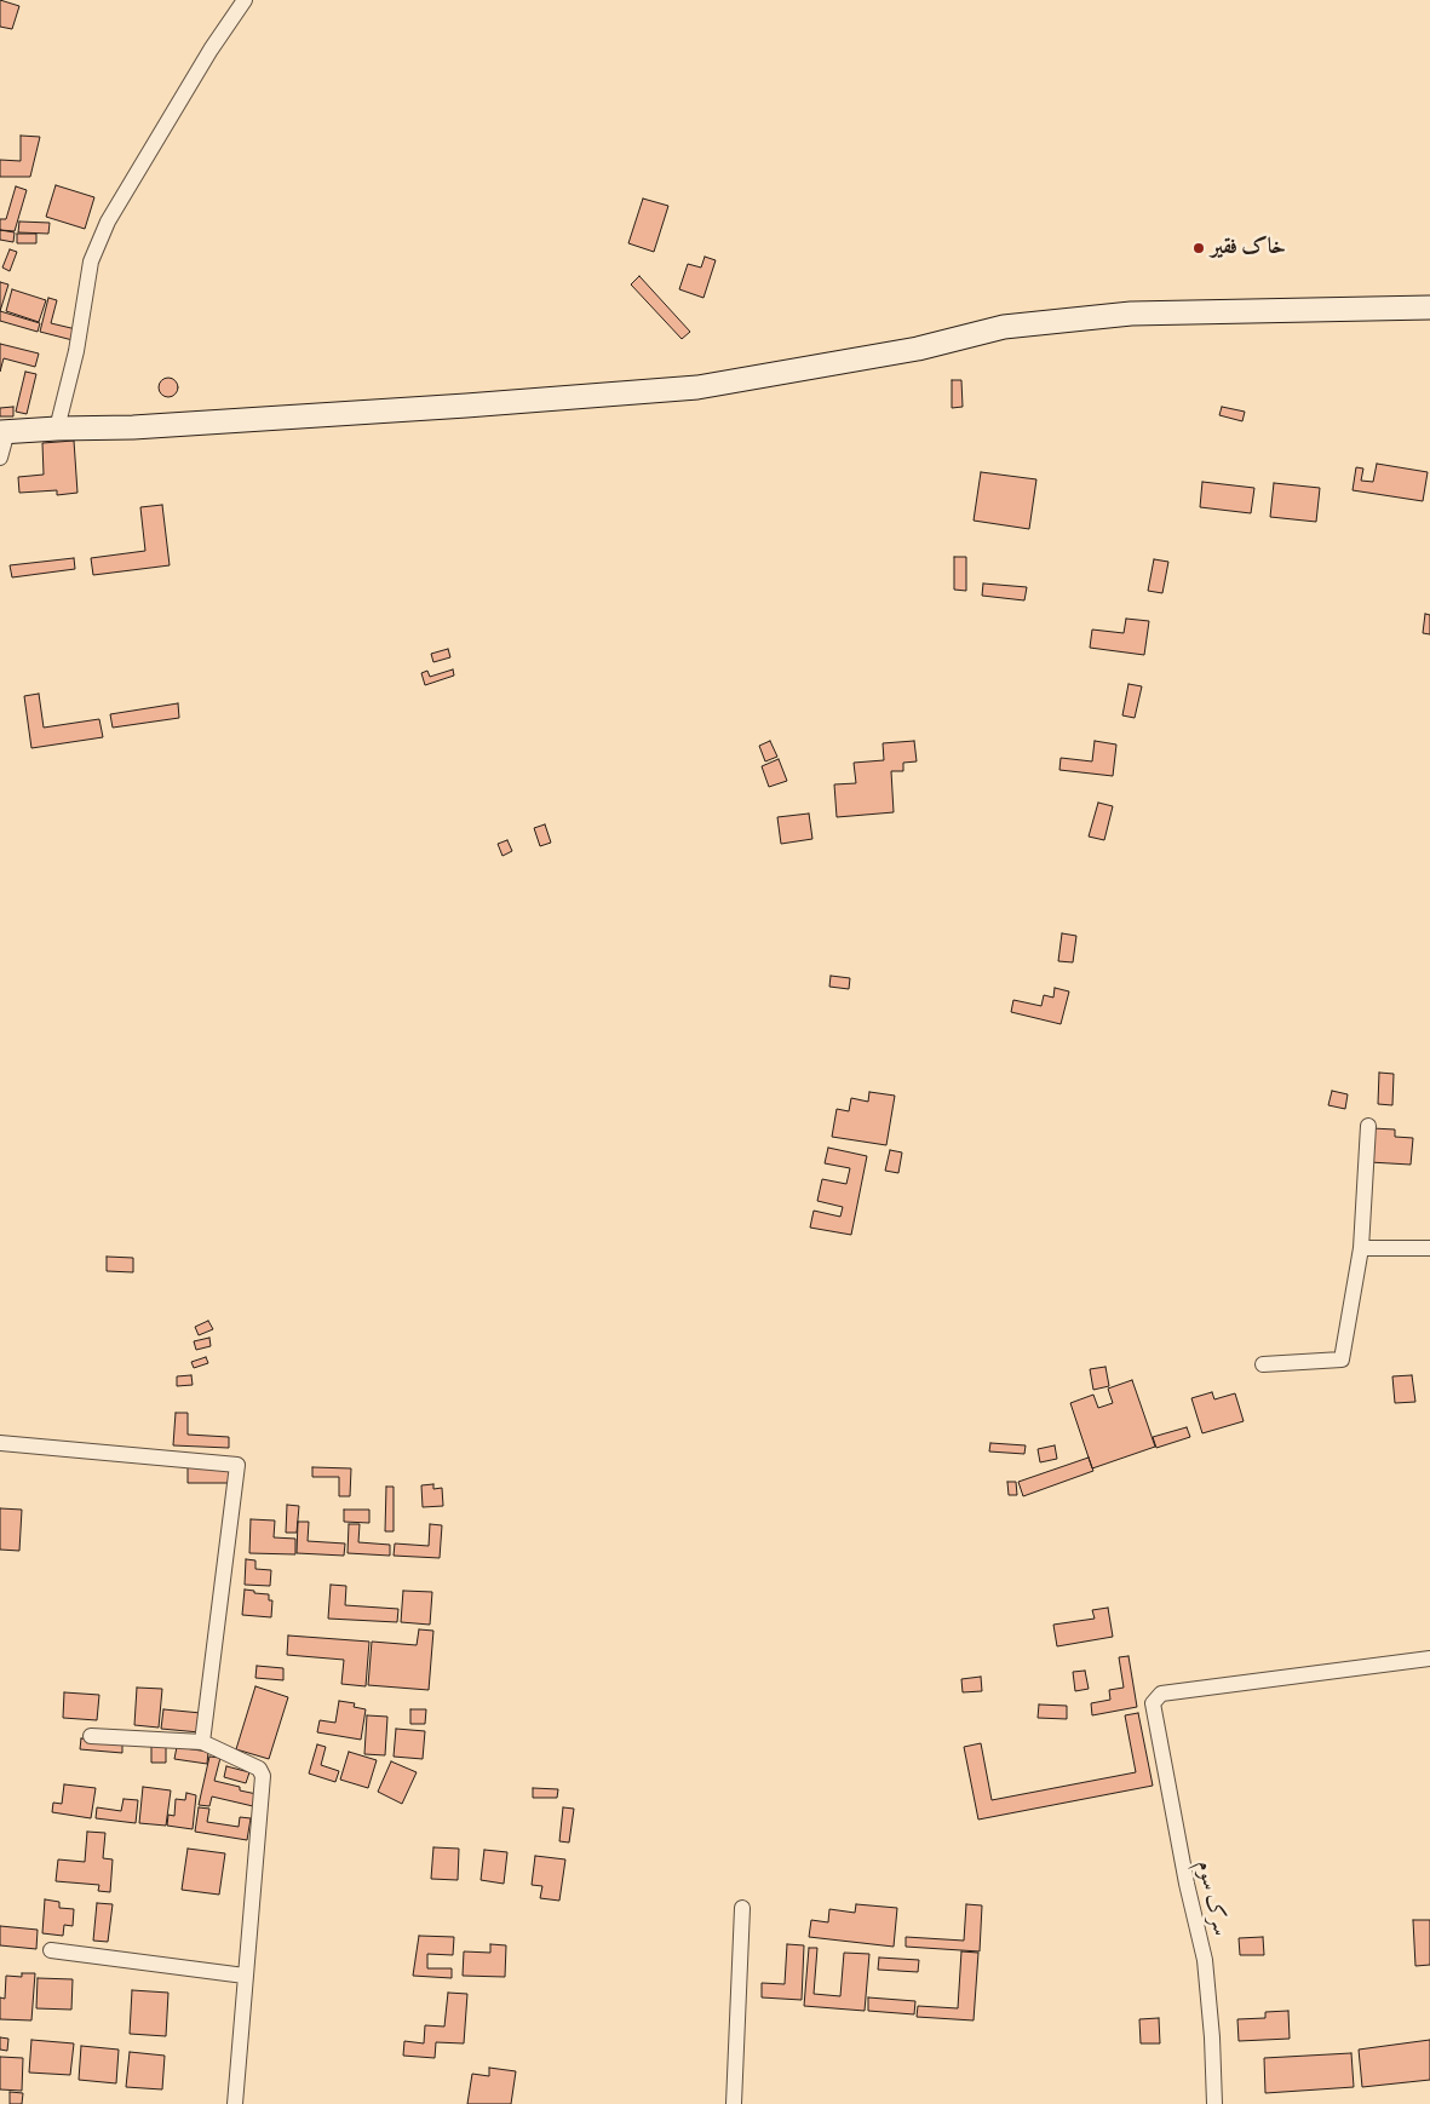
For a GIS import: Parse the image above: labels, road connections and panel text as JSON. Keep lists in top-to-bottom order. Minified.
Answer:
{"streets":{"street":["سرک سوم"]},"places":["خاک فقیر"]}
